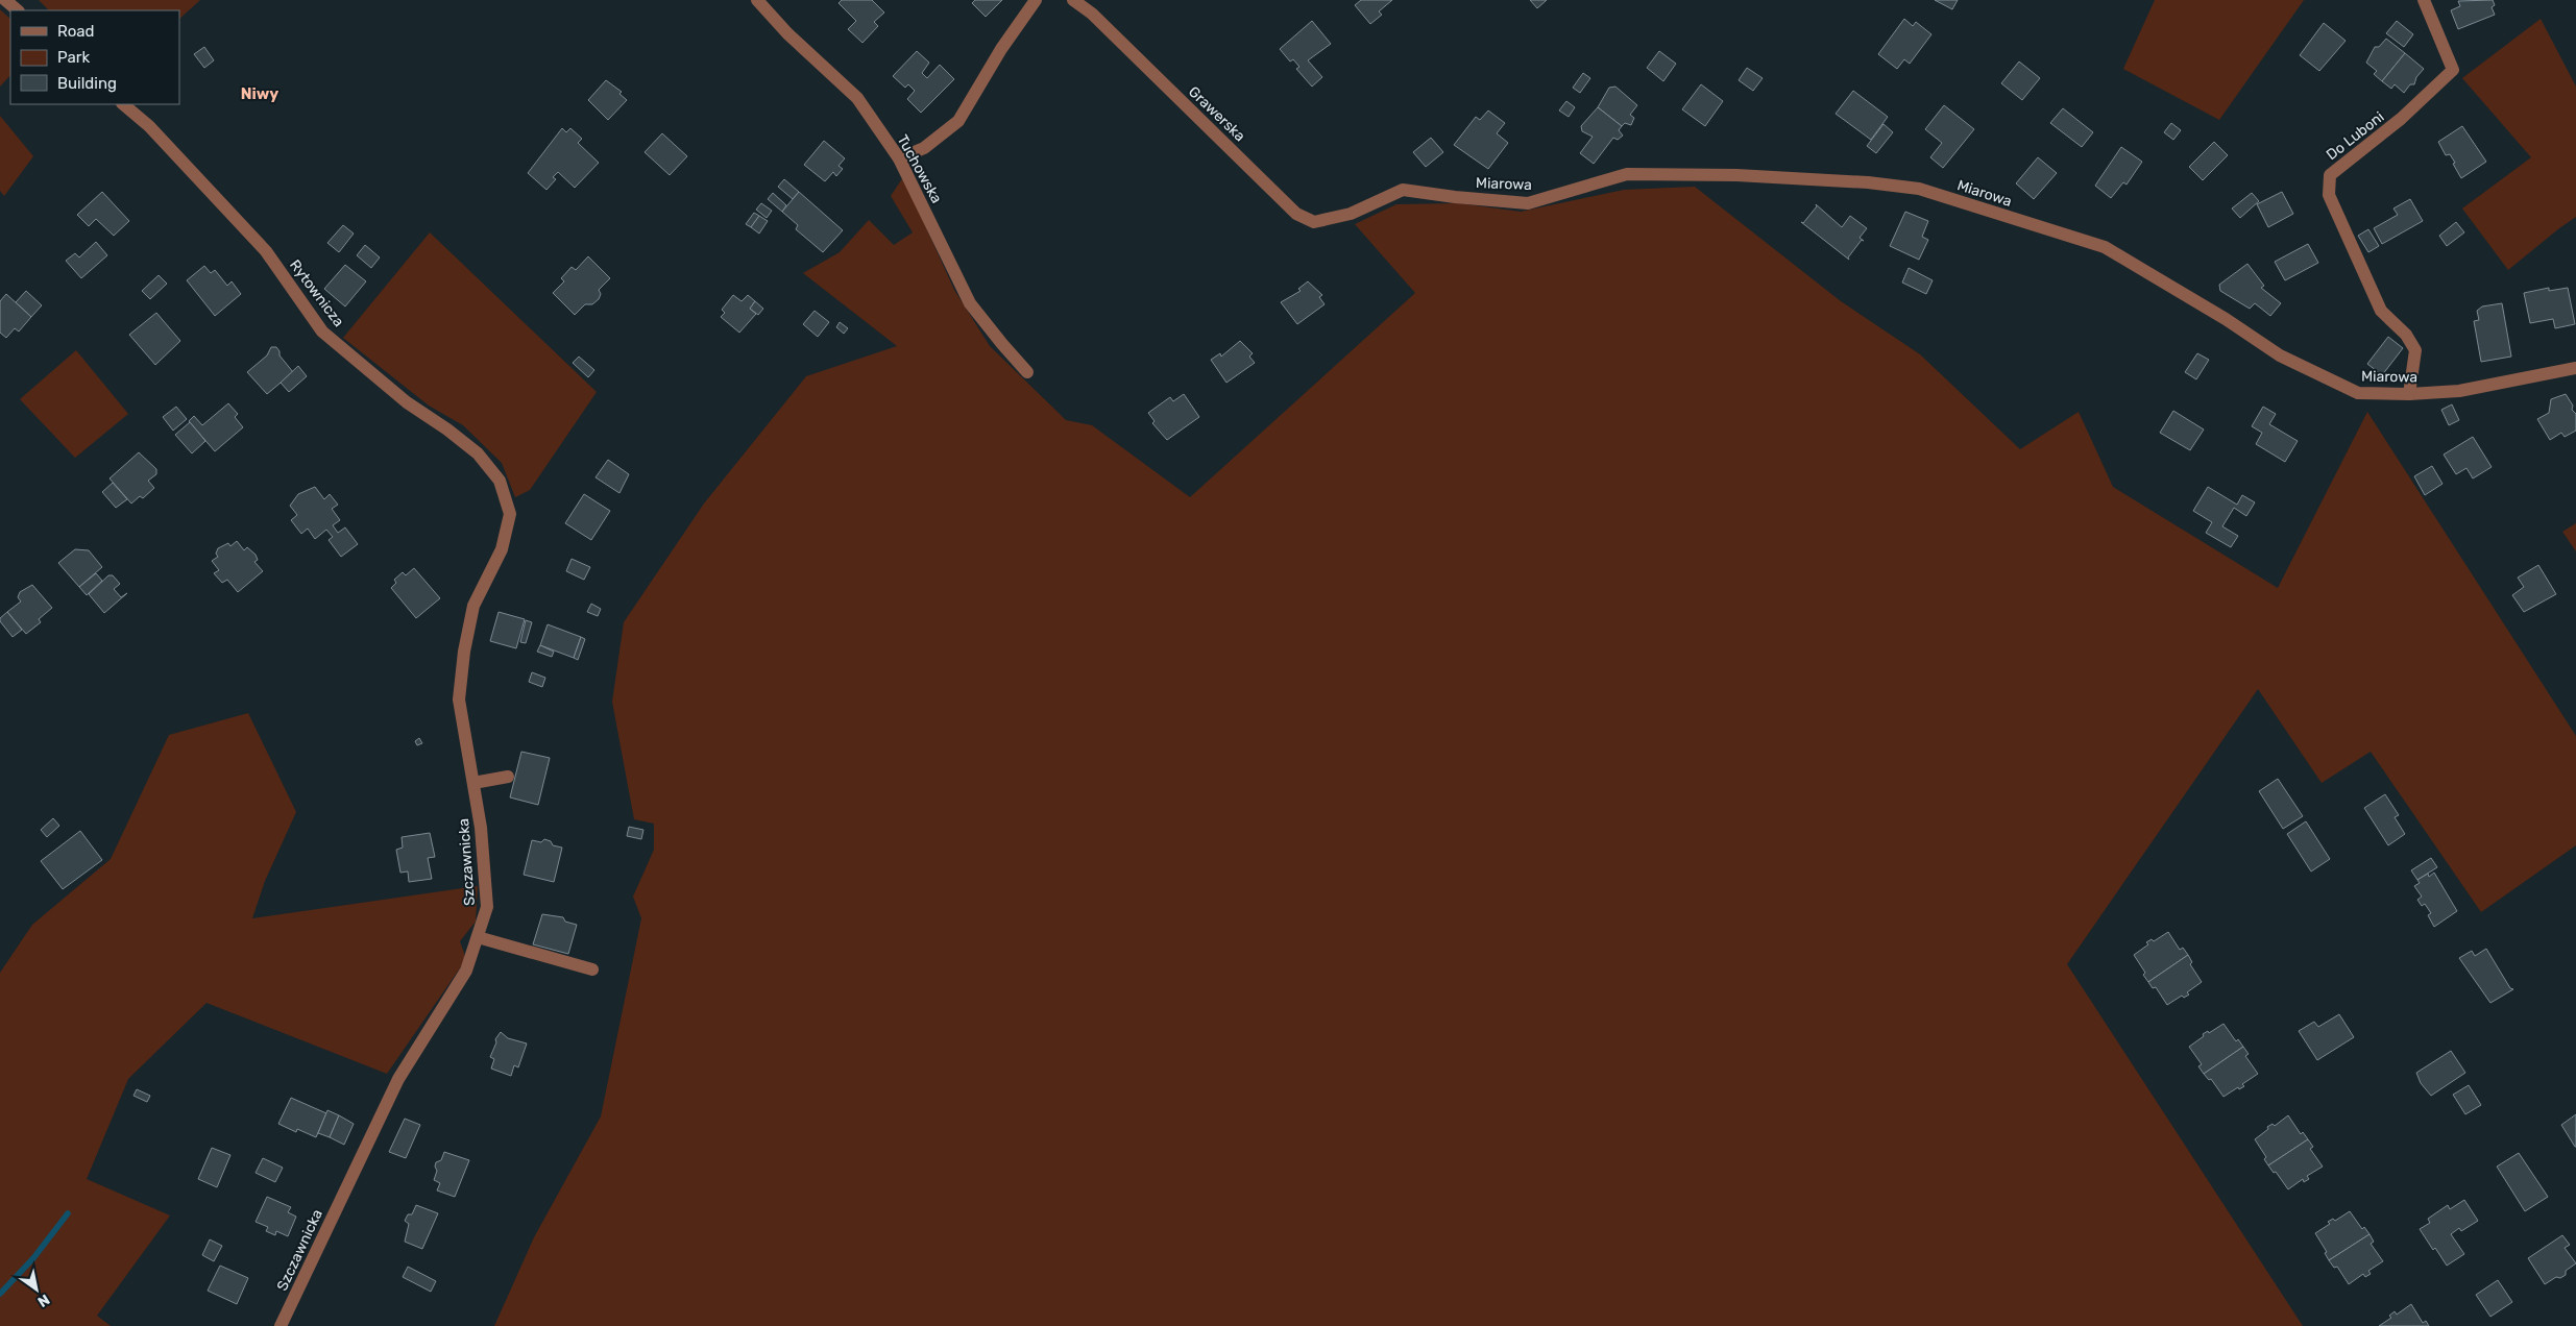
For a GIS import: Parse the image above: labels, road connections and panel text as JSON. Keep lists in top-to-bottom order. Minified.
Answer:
{"streets":{"street":["Grawerska","Do Luboni","Tuchowska","Miarowa","Rytownicza","Szczawnicka"]},"crossings":[["Grawerska","Miarowa"],["Do Luboni","Miarowa"],["Rytownicza","Szczawnicka"]],"districts":["Niwy"],"legend":["Road","Park","Building"],"north":"bottom right"}
